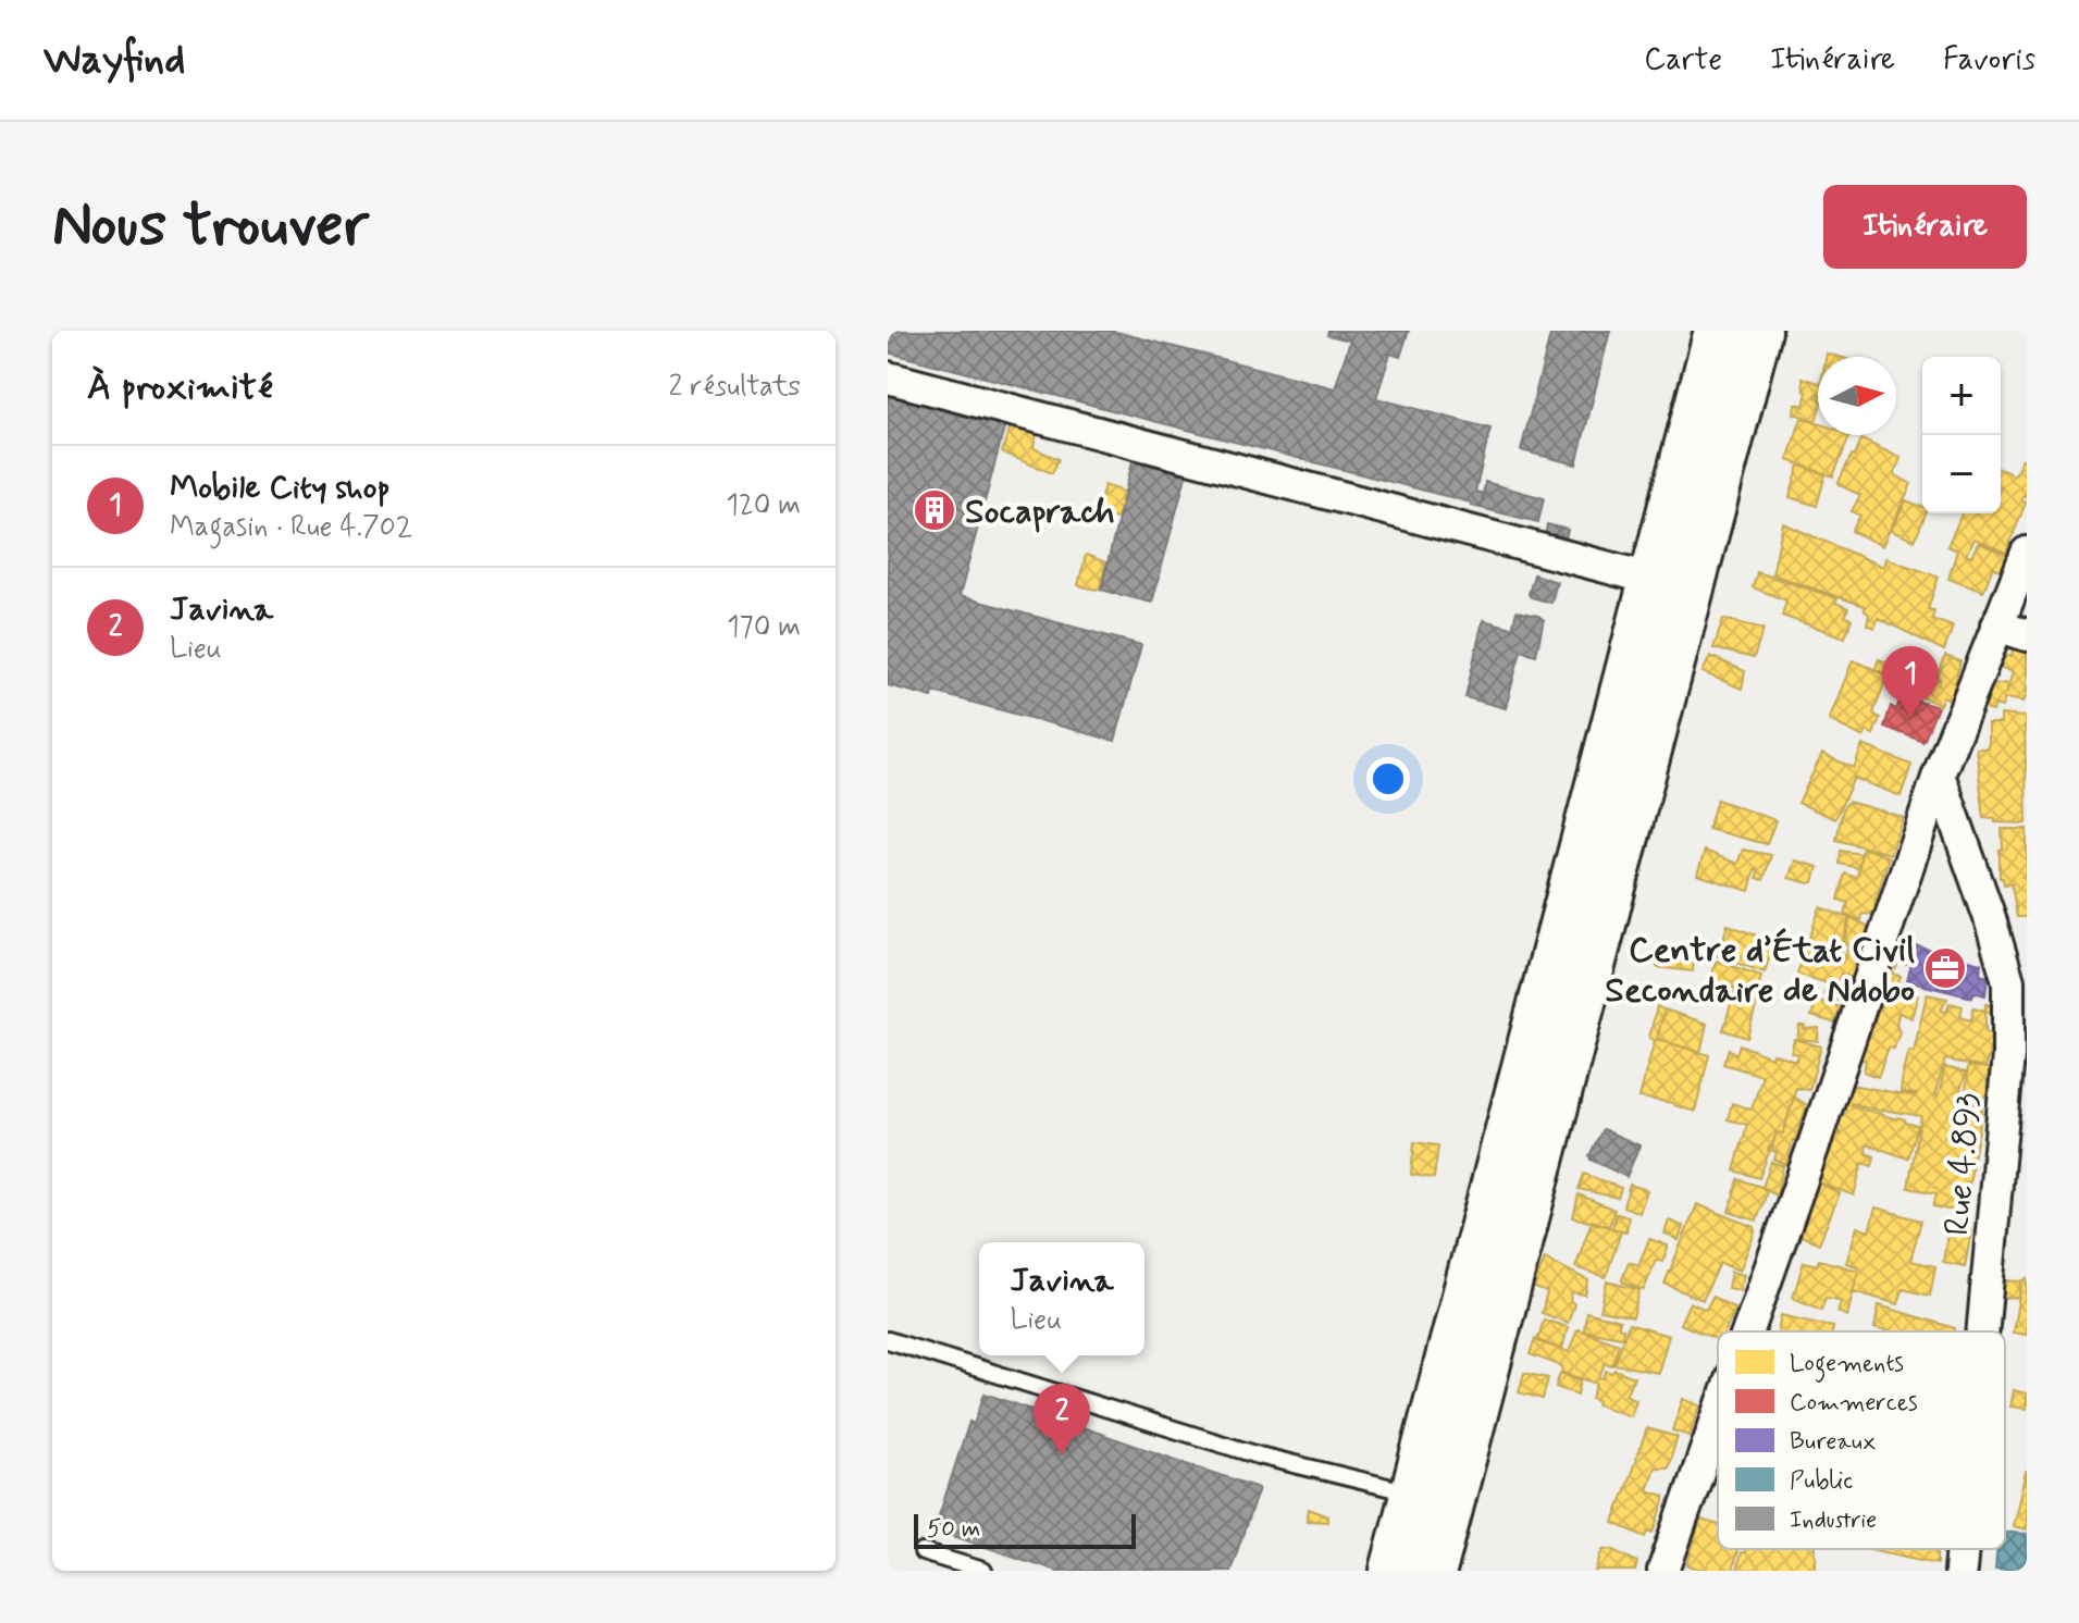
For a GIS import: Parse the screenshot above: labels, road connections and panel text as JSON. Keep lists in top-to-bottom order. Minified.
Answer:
{"streets":{"street":["Rue 4.893"]},"places":{"building":["Socaprach"],"office":["Centre d’État Civil Secondaire de Ndobo"]},"legend":["Logements","Commerces","Bureaux","Public","Industrie"],"scale_bar":"50 m","north":"right","page":{"header":"Wayfind","nav":["Carte","Itinéraire","Favoris"],"buttons":"Itinéraire","title":"Nous trouver","heading":["À proximité","2 résultats"],"map_buttons":["+","−"],"list":[{"mark":"1","name":"Mobile City shop","note":"Magasin · Rue 4.702","value":"120 m"},{"mark":"2","name":"Javina","note":"Lieu","value":"170 m"}],"pins":["1","2"],"popup":["Javina","Lieu"],"scale":"50 m"}}
